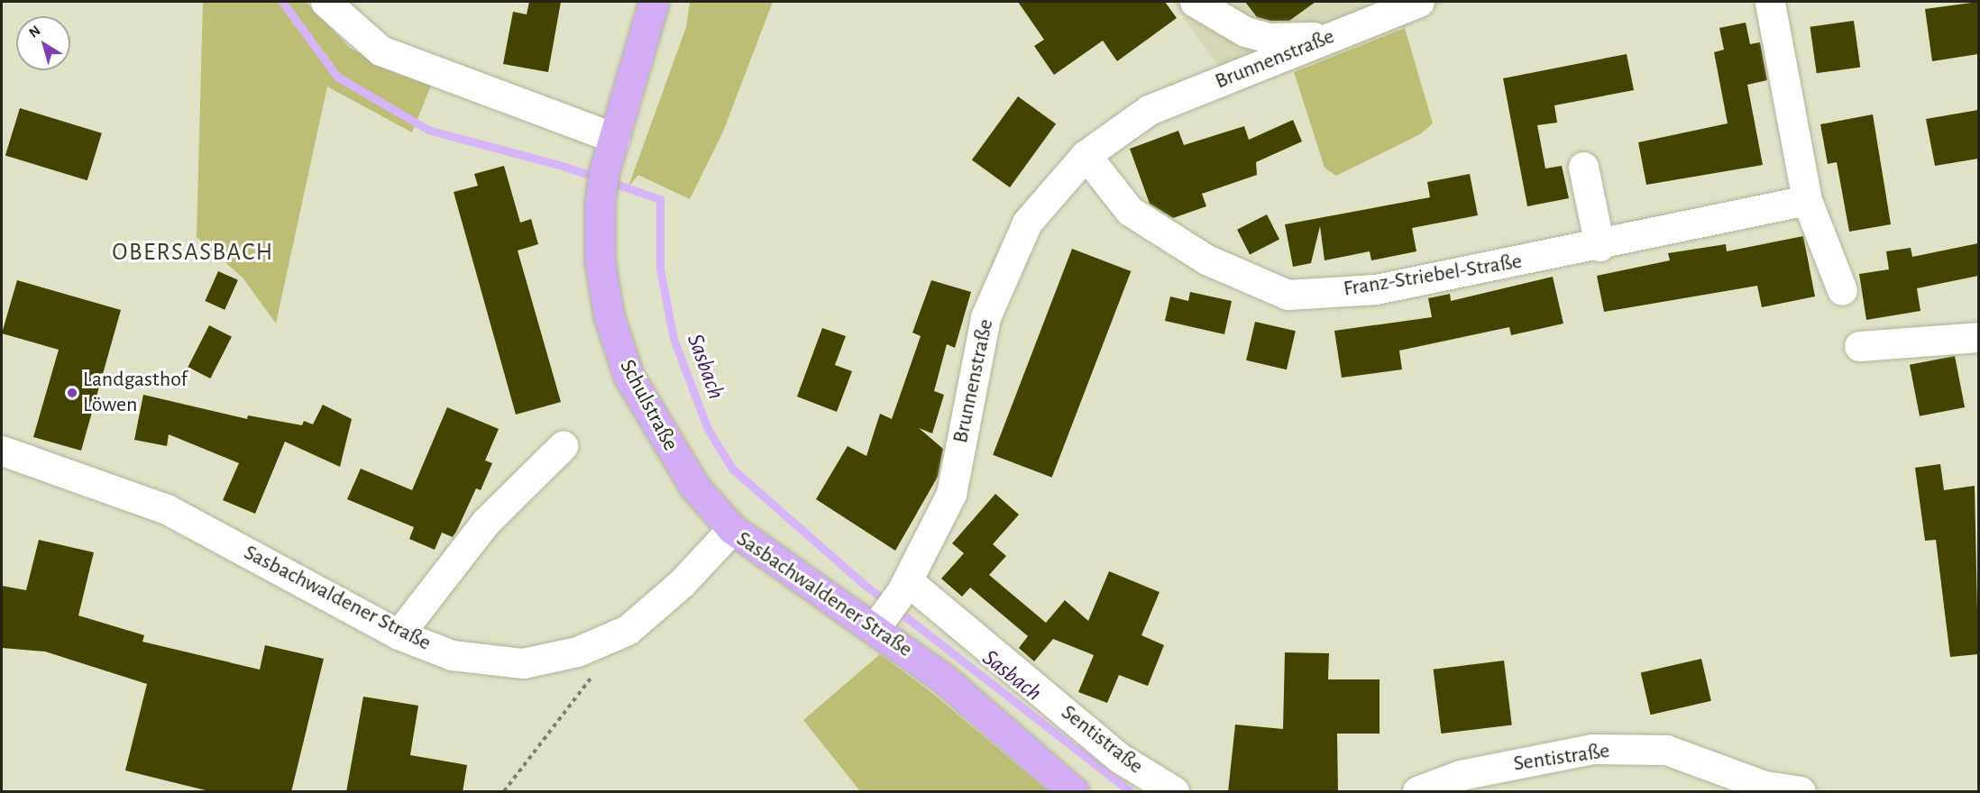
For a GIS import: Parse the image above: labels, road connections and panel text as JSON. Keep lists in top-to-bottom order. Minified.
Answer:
{"streets":{"main road":["Schulstraße","Sasbachwaldener Straße"],"street":["Brunnenstraße","Franz-Striebel-Straße","Sentistraße"]},"crossings":[["Brunnenstraße","Franz-Striebel-Straße"],["Brunnenstraße","Sasbachwaldener Straße"],["Brunnenstraße","Sentistraße"],["Schulstraße","Sasbachwaldener Straße"]],"districts":["OBERSASBACH"],"water":["Sasbach"],"places":["Landgasthof Löwen"],"north":"top left"}
